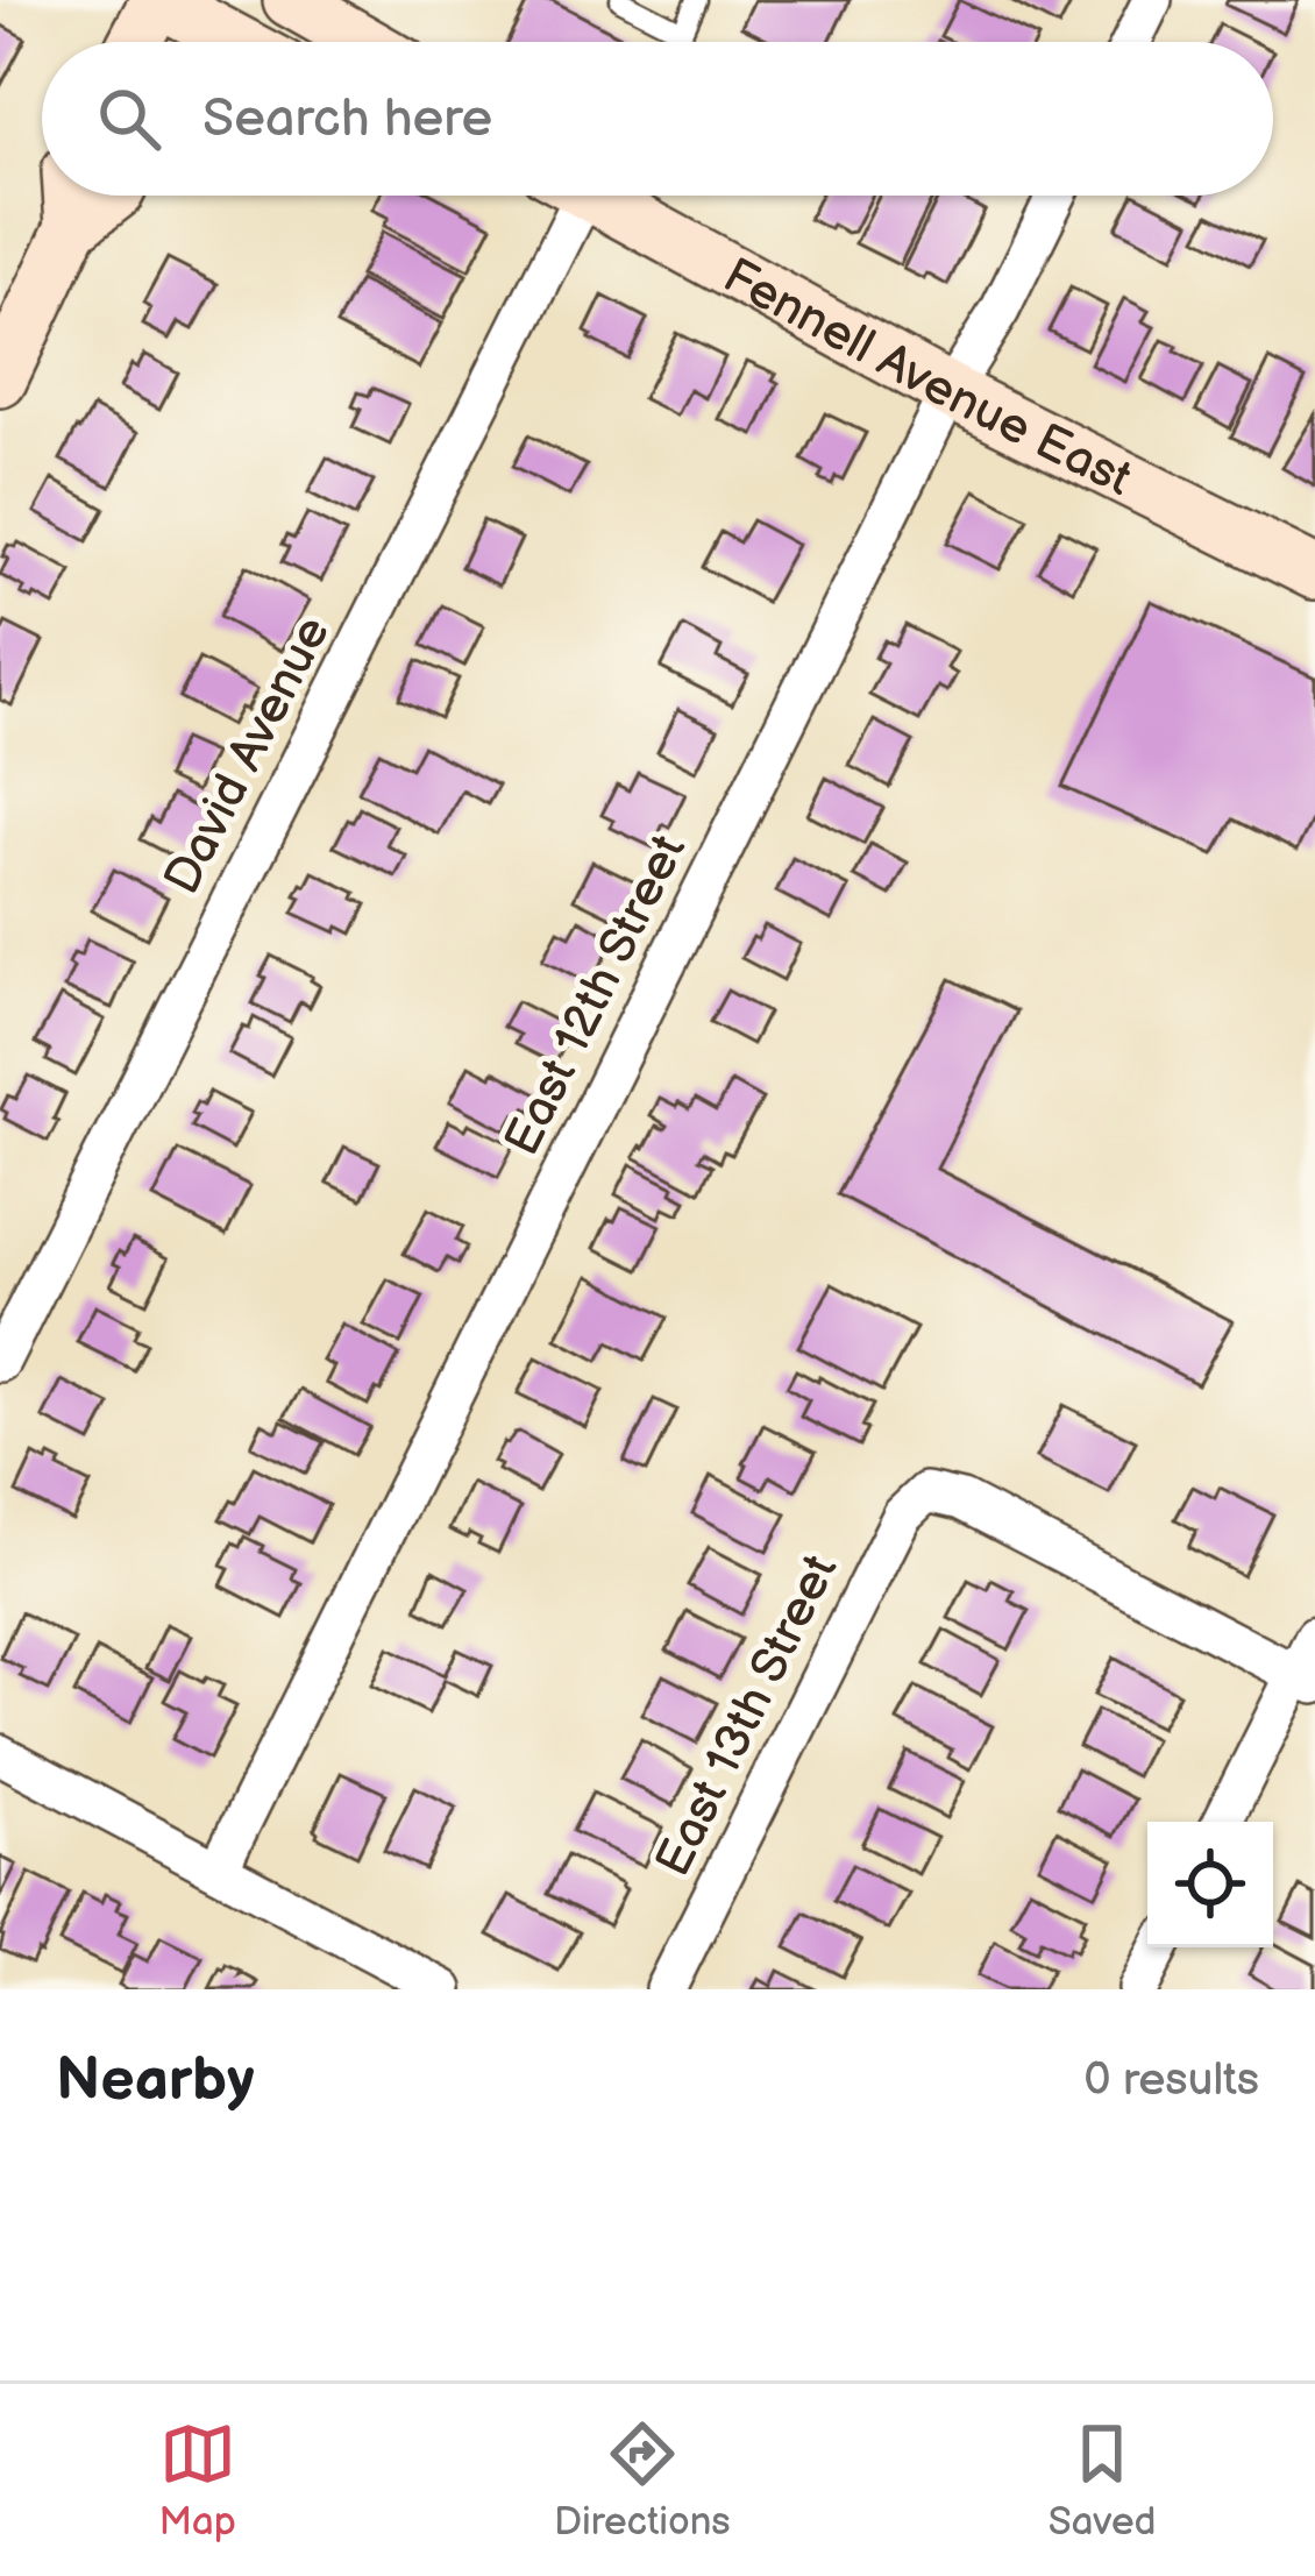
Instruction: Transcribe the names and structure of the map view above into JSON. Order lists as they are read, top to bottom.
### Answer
{
  "streets": {
    "main road": ["Fennell Avenue East"],
    "street": ["David Avenue", "East 12th Street", "East 13th Street"]
  },
  "crossings": [
    ["Fennell Avenue East", "East 12th Street"]
  ],
  "page": {
    "search": "Search here",
    "heading": ["Nearby", "0 results"],
    "nav": ["Map", "Directions", "Saved"]
  }
}
